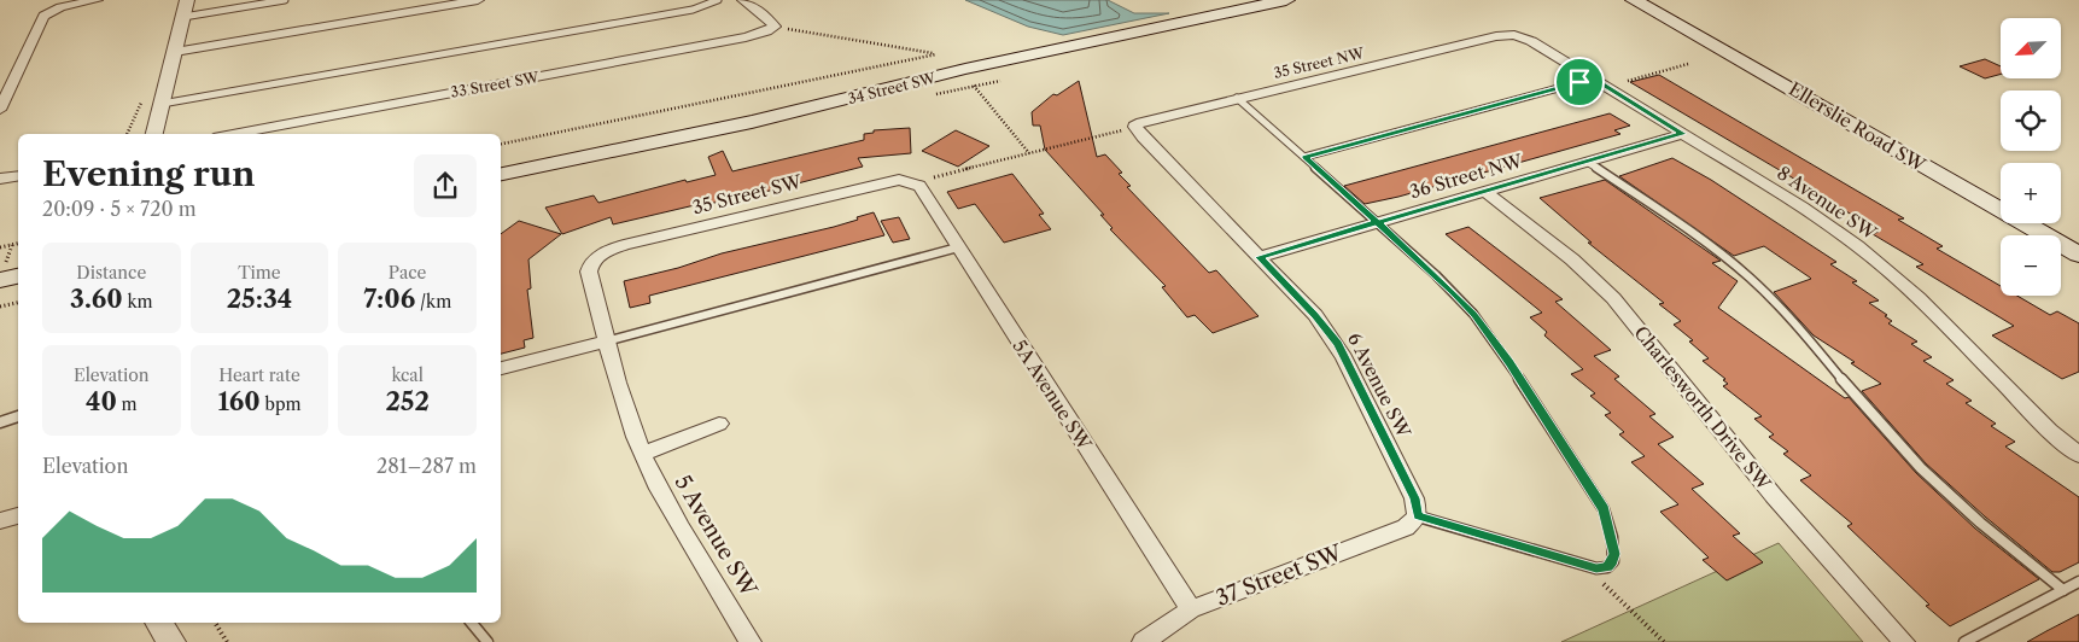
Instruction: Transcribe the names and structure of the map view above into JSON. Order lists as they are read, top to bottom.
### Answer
{
  "streets": {
    "main road": ["34 Street SW", "Ellerslie Road SW"],
    "street": [
      "35 Street NW",
      "33 Street SW",
      "36 Street NW",
      "35 Street SW",
      "8 Avenue SW",
      "6 Avenue SW",
      "5A Avenue SW",
      "Charlesworth Drive SW",
      "5 Avenue SW",
      "37 Street SW"
    ]
  },
  "crossings": [
    ["35 Street NW", "8 Avenue SW"],
    ["35 Street NW", "6 Avenue SW"],
    ["36 Street NW", "8 Avenue SW"],
    ["36 Street NW", "6 Avenue SW"],
    ["36 Street NW", "Charlesworth Drive SW"],
    ["35 Street SW", "5A Avenue SW"],
    ["35 Street SW", "5 Avenue SW"],
    ["6 Avenue SW", "37 Street SW"],
    ["5A Avenue SW", "37 Street SW"]
  ],
  "north": "bottom left",
  "page": {
    "map_buttons": ["+", "−"],
    "heading": ["Evening run", "20:09 · 5 × 720 m"],
    "stats": [
      ["Distance", "3.60 km"],
      ["Time", "25:34"],
      ["Pace", "7:06 /km"],
      ["Elevation", "40 m"],
      ["Heart rate", "160 bpm"],
      ["kcal", "252"]
    ],
    "chart": ["Elevation", "281–287 m"]
  }
}
